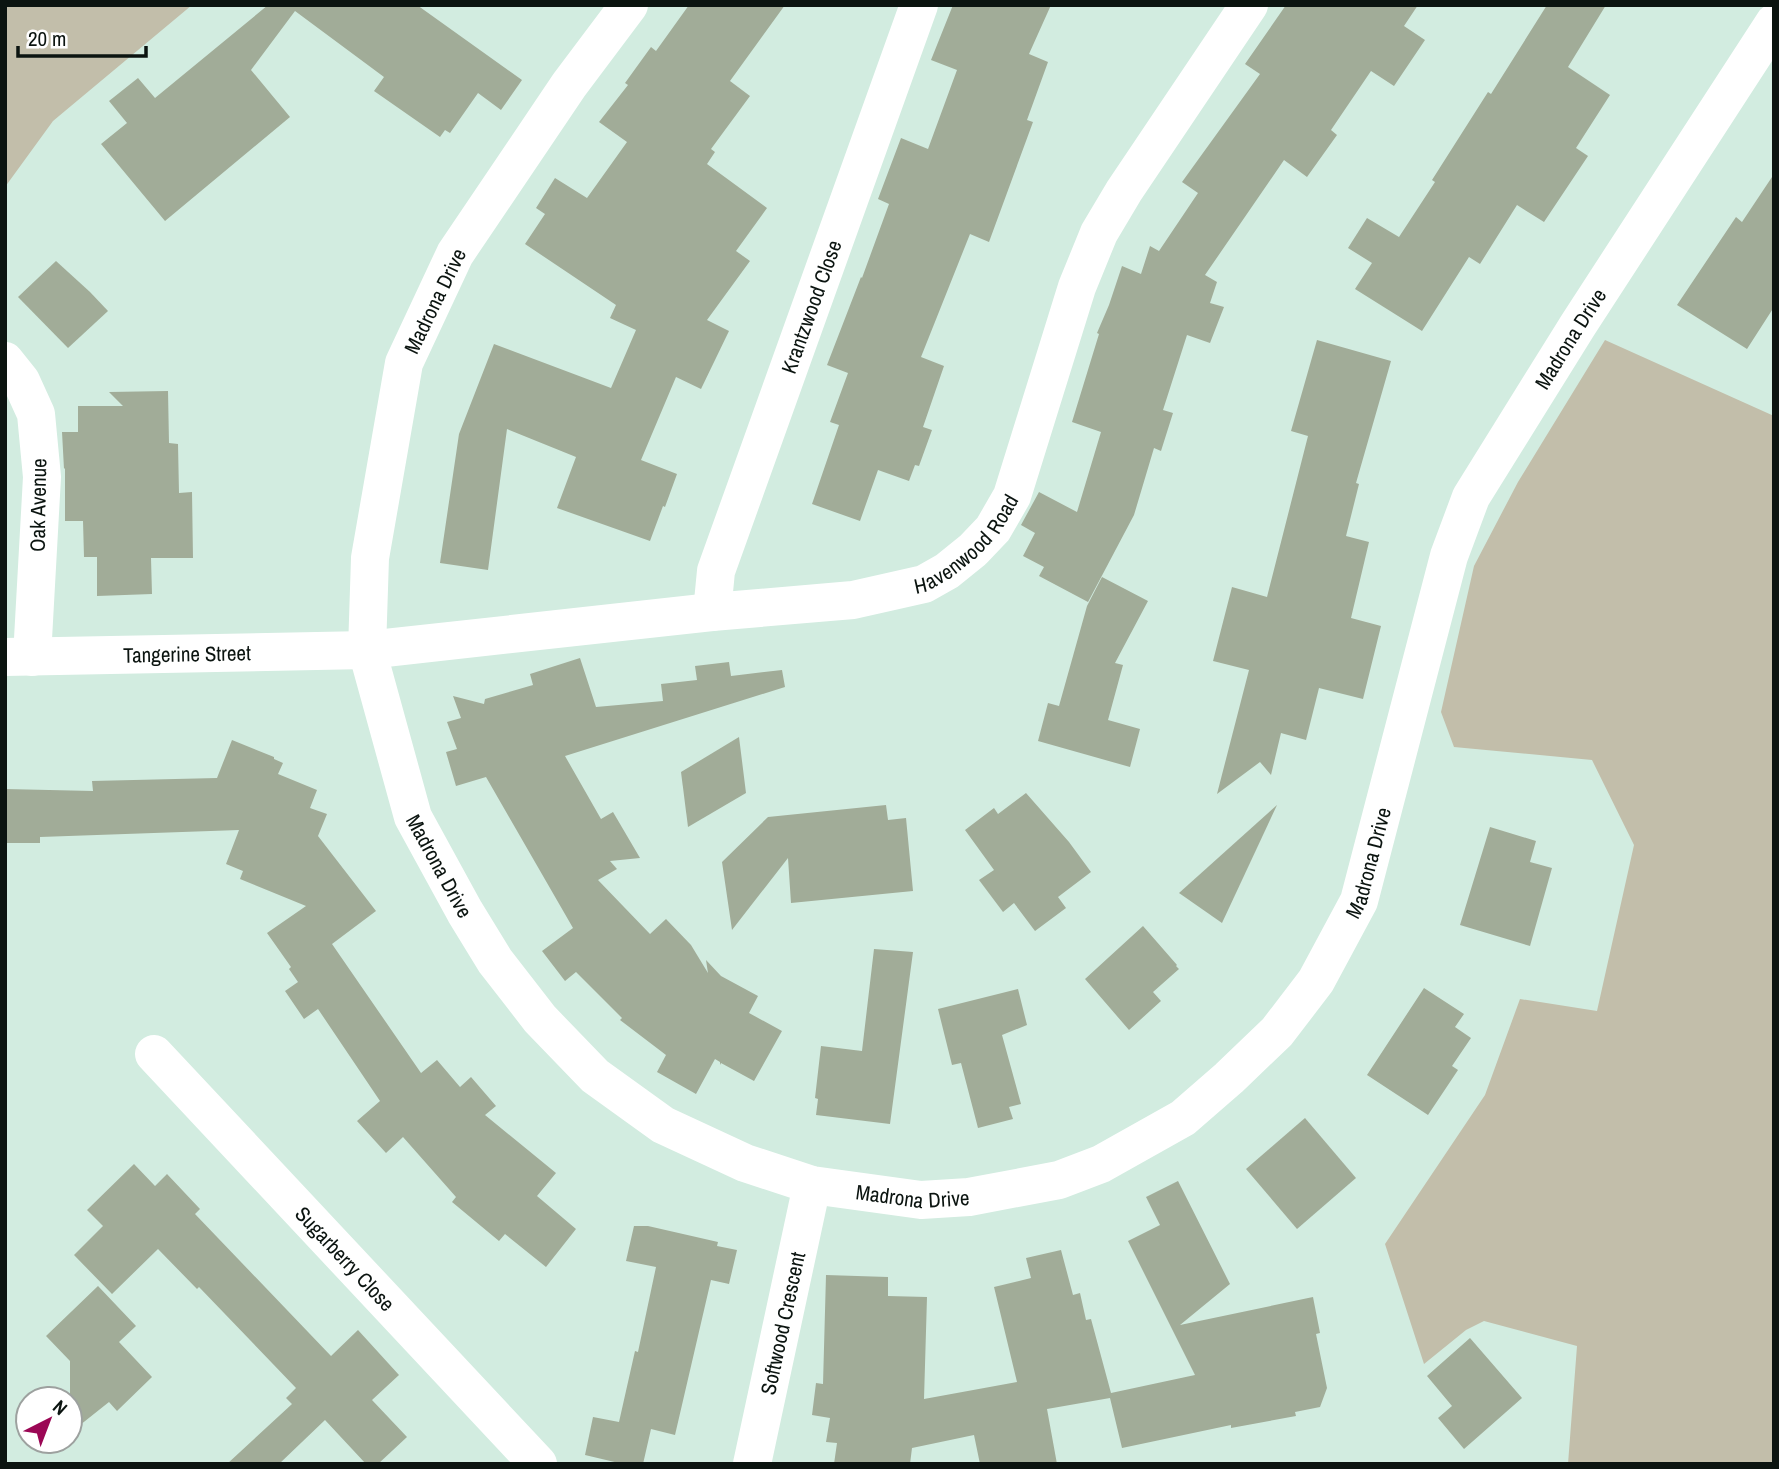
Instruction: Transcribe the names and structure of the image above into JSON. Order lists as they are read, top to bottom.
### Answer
{
  "streets": {
    "street": [
      "Madrona Drive",
      "Krantzwood Close",
      "Oak Avenue",
      "Havenwood Road",
      "Tangerine Street",
      "Sugarberry Close",
      "Softwood Crescent"
    ]
  },
  "crossings": [
    ["Madrona Drive", "Havenwood Road"],
    ["Madrona Drive", "Tangerine Street"],
    ["Madrona Drive", "Softwood Crescent"],
    ["Krantzwood Close", "Havenwood Road"],
    ["Oak Avenue", "Tangerine Street"],
    ["Havenwood Road", "Tangerine Street"]
  ],
  "scale_bar": "20 m",
  "north": "top right"
}
